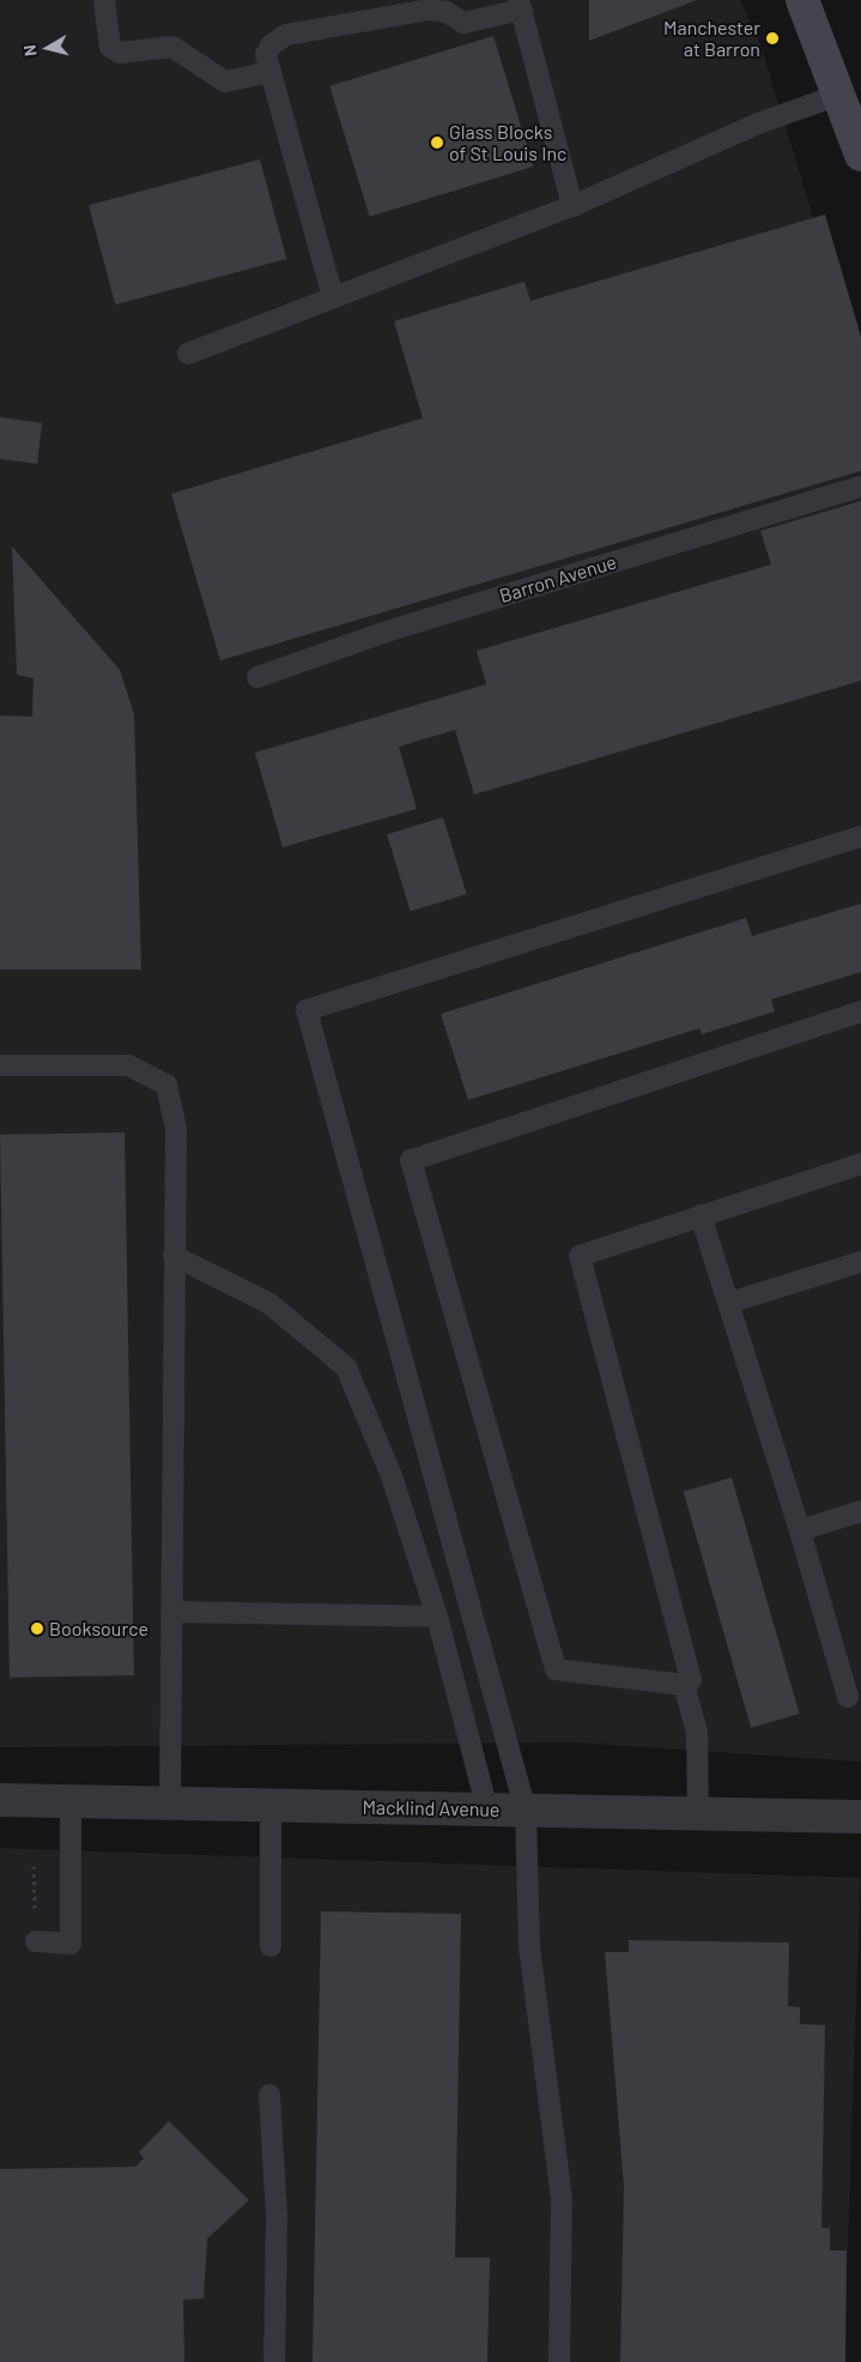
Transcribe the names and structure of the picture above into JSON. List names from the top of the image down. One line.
{"streets":{"street":["Macklind Avenue"],"lane":["Barron Avenue"]},"places":["Manchester at Barron","Glass Blocks of St Louis Inc","Booksource"],"north":"left"}
